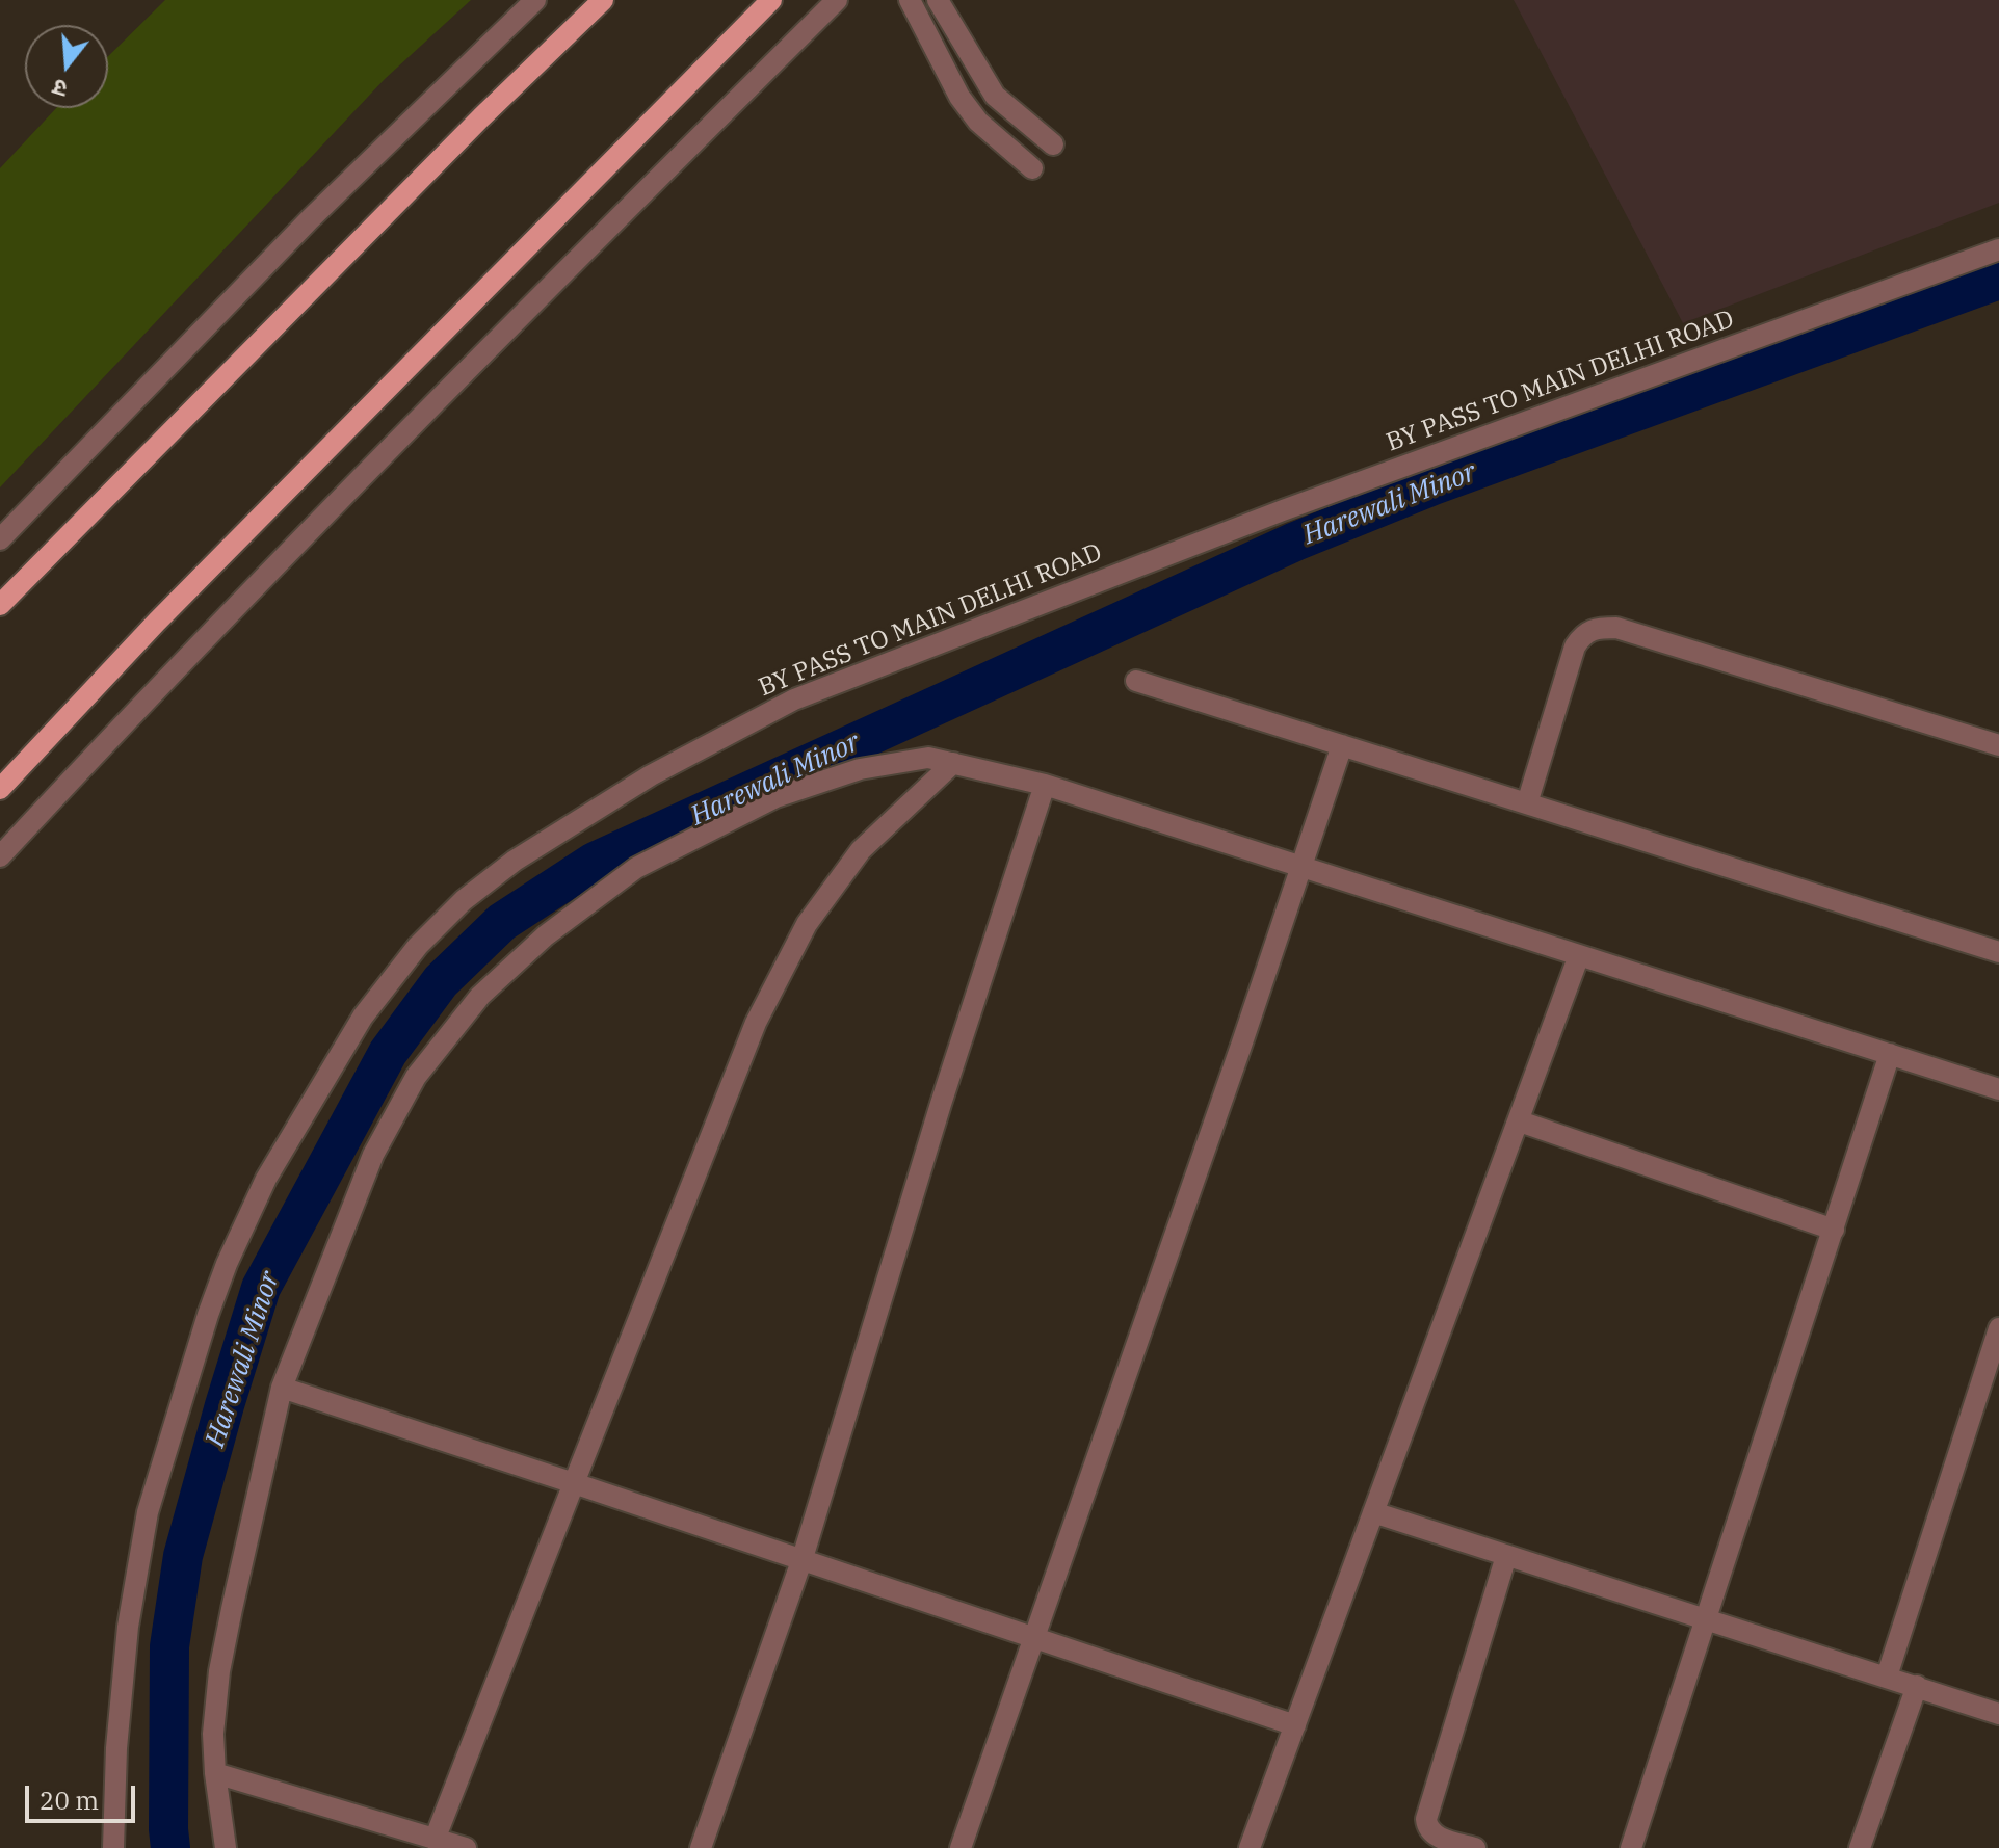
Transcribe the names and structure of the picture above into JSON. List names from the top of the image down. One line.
{"streets":{"street":["BY PASS TO MAIN DELHI ROAD"]},"water":["Harewali Minor"],"scale_bar":"20 m","north":"bottom"}
